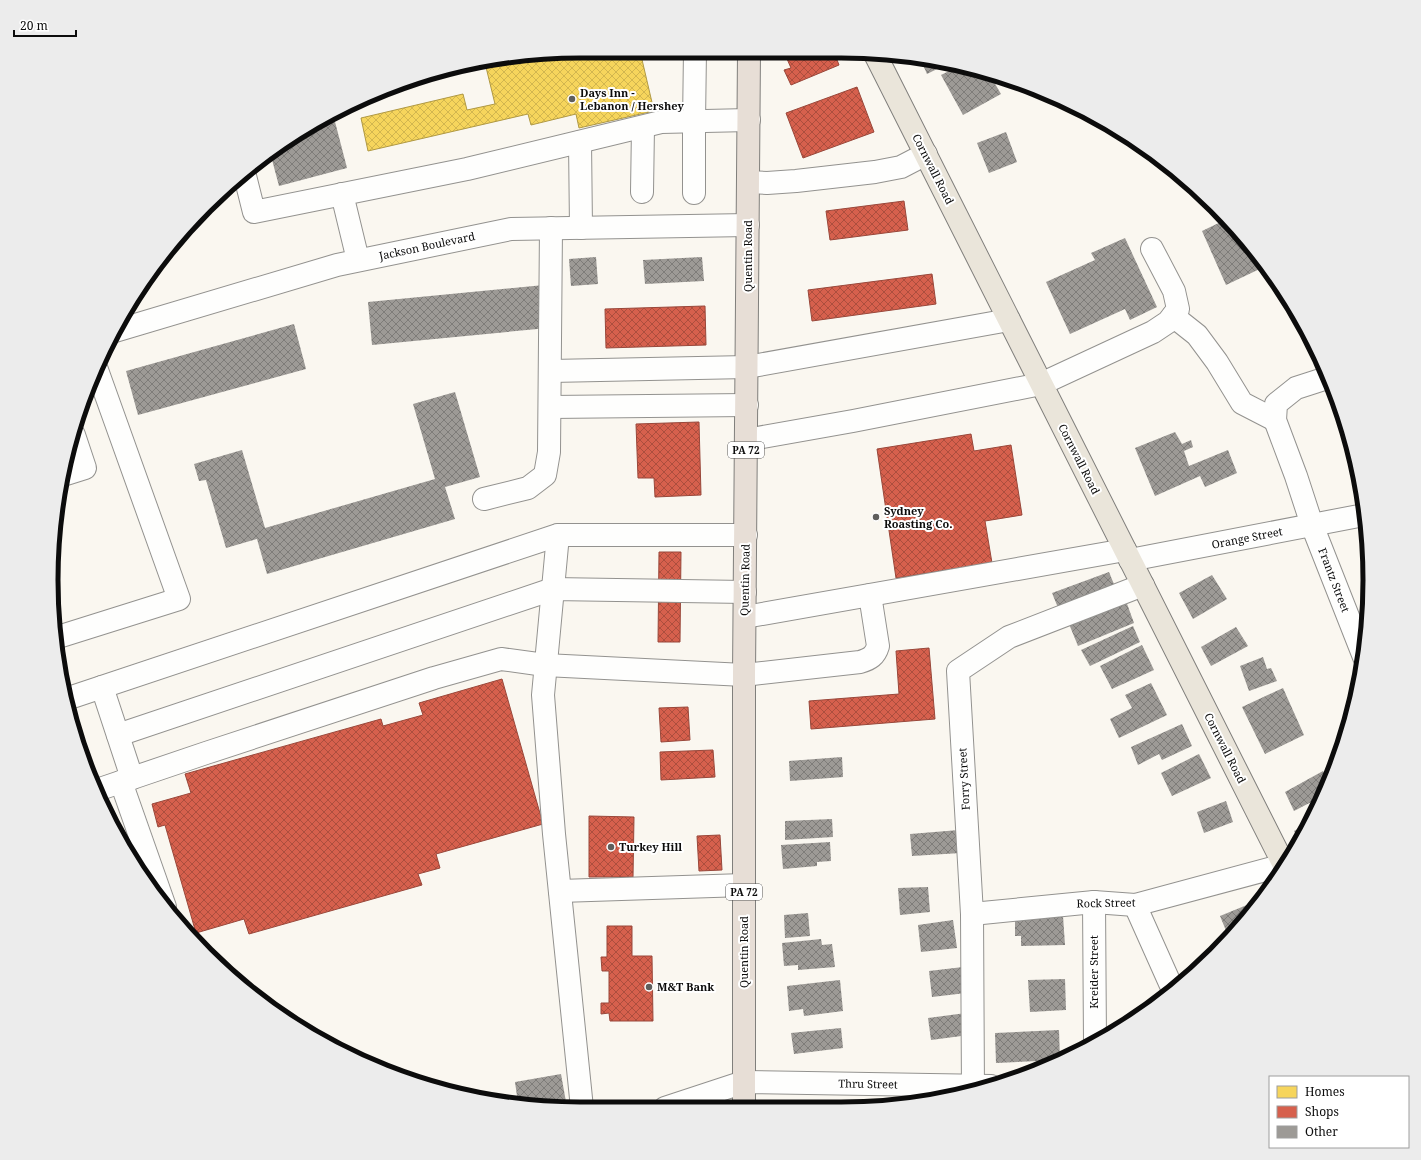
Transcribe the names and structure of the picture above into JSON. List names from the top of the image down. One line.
{"streets":{"highway":["Quentin Road","PA 72"],"main road":["Cornwall Road"],"street":["Jackson Boulevard","Orange Street","Frantz Street","Forry Street","Rock Street","Kreider Street","Thru Street"]},"crossings":[["Cornwall Road","Orange Street"],["Cornwall Road","Forry Street"],["Jackson Boulevard","Quentin Road"],["Quentin Road","Orange Street"],["Quentin Road","Thru Street"],["Orange Street","Frantz Street"],["Forry Street","Rock Street"],["Rock Street","Kreider Street"]],"places":["Days Inn - Lebanon / Hershey","Sydney Roasting Co.","Turkey Hill","M&T Bank"],"legend":["Homes","Shops","Other"],"scale_bar":"20 m"}
